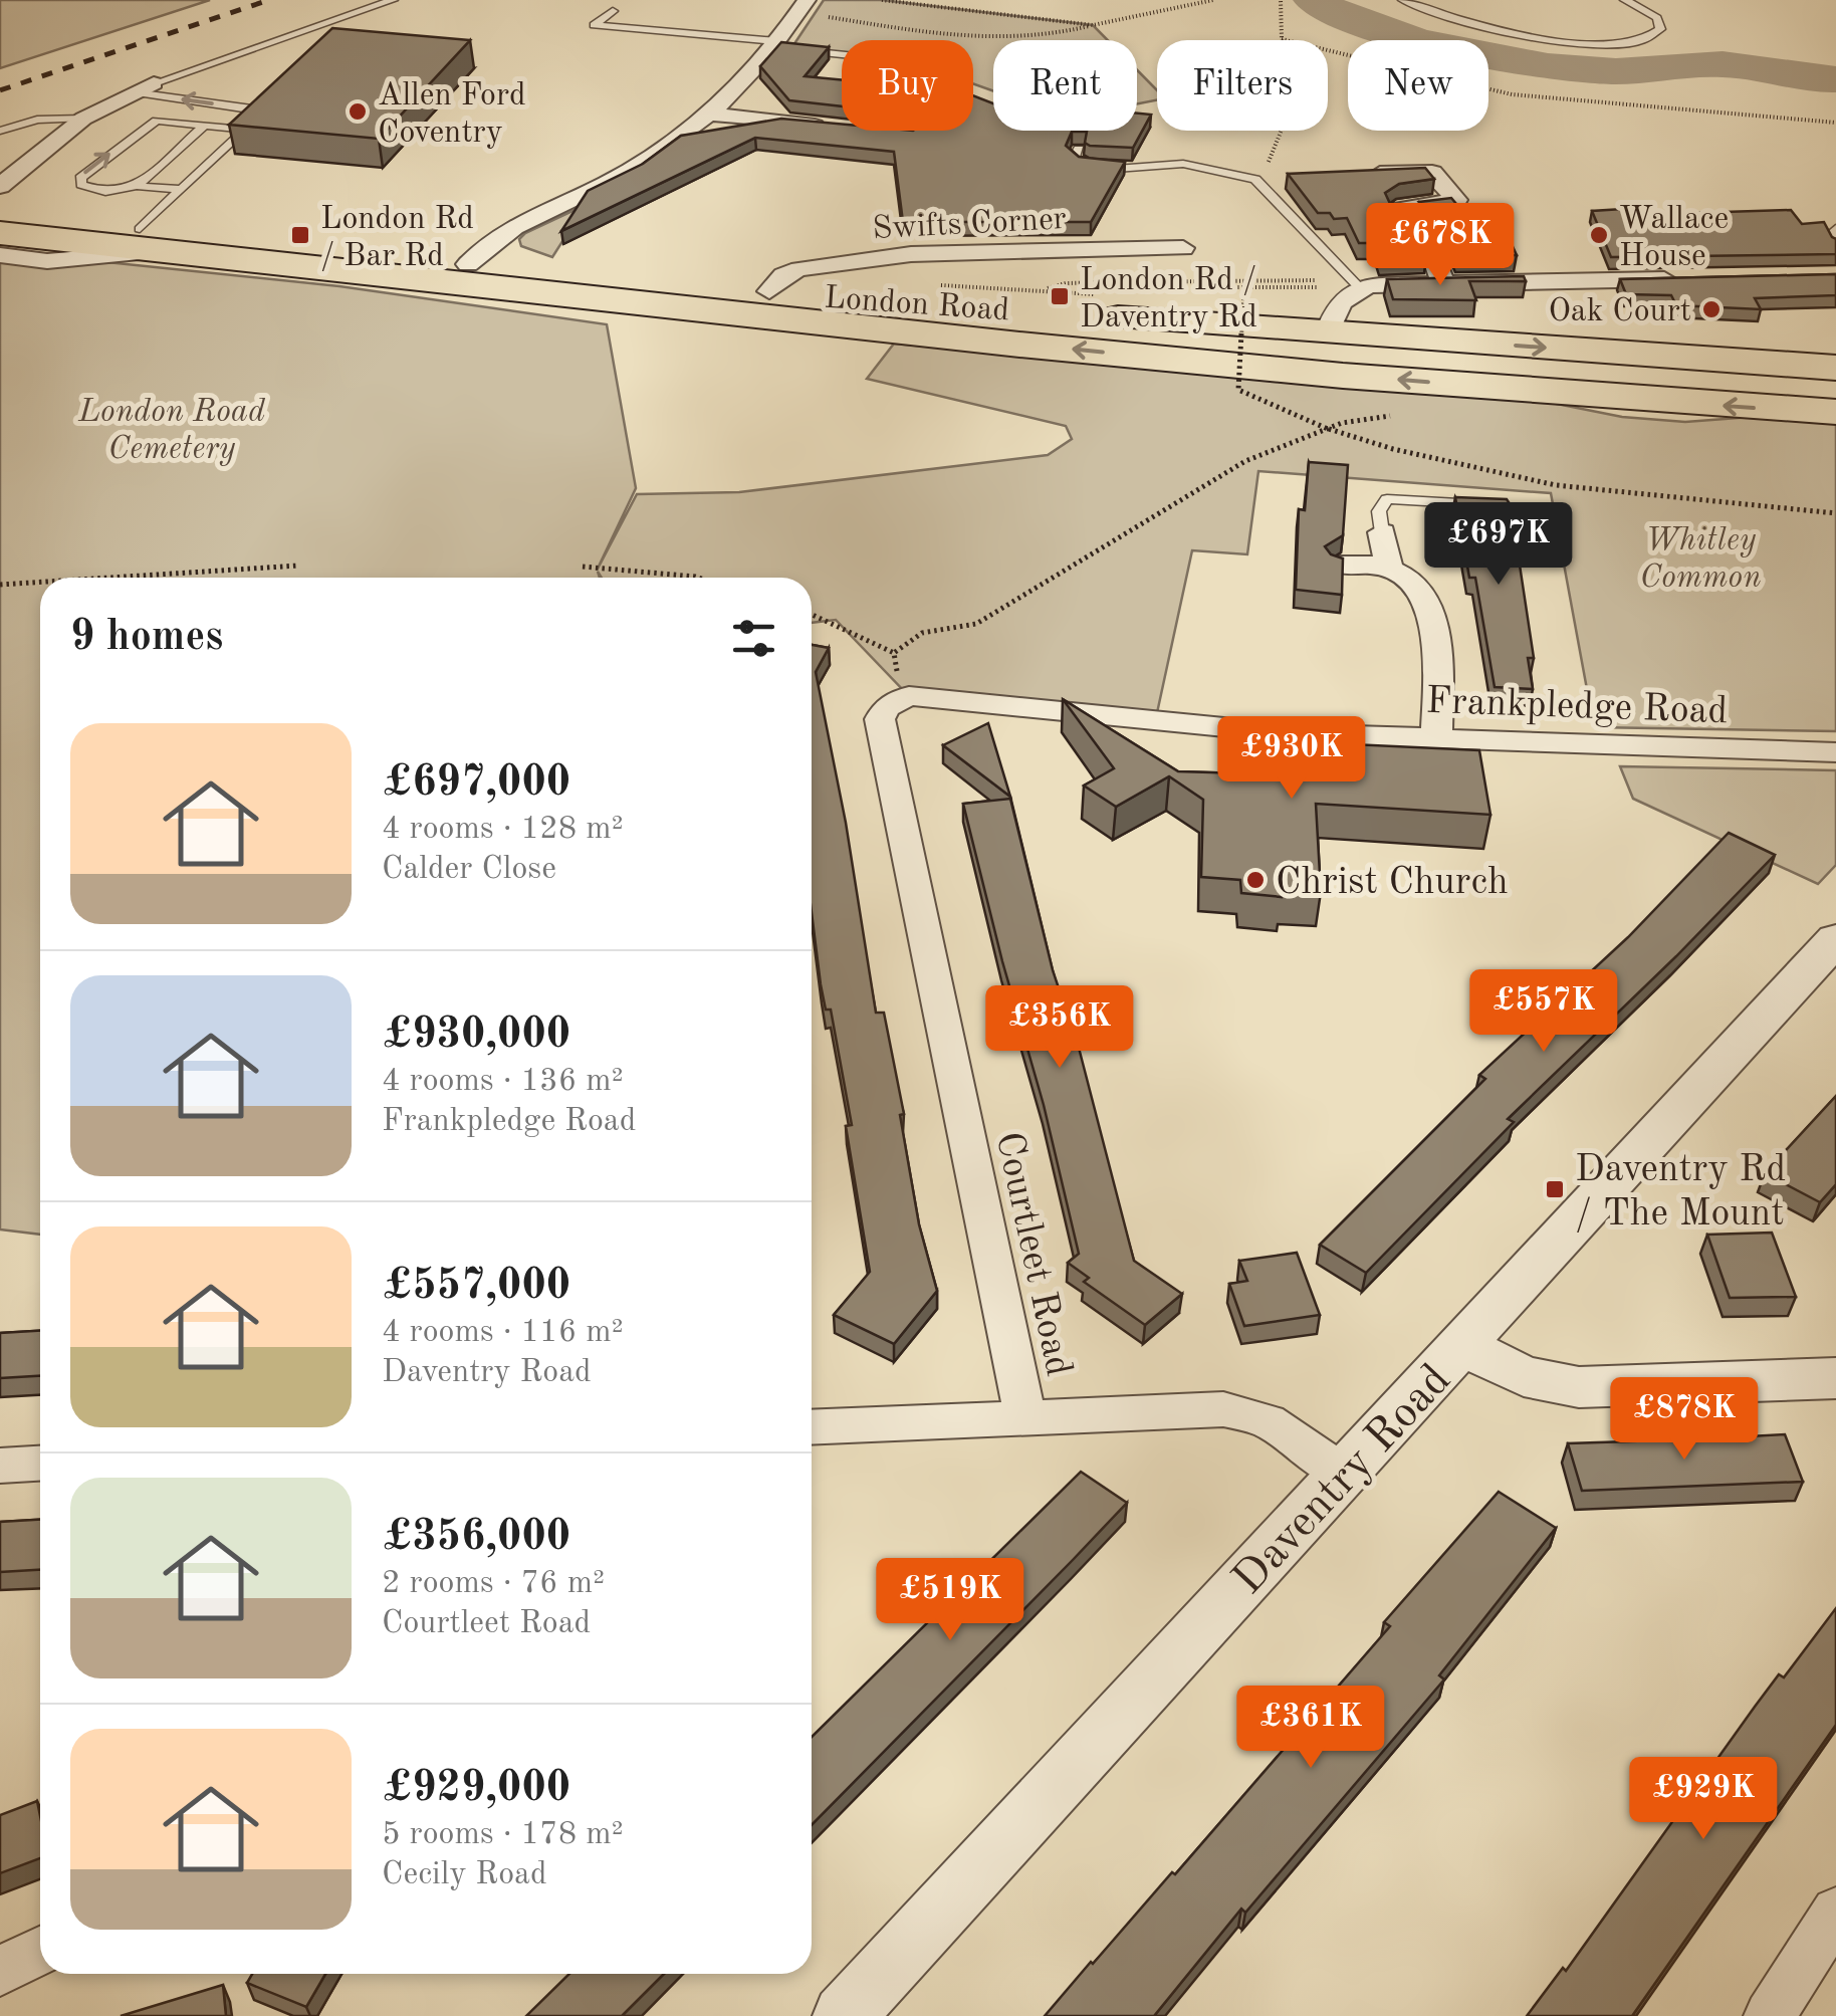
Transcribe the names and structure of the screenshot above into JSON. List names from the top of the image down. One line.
{"streets":{"highway":["London Road"],"street":["Swifts Corner","Frankpledge Road","Courtleet Road","Daventry Road"]},"crossings":[["Swifts Corner","London Road"],["Frankpledge Road","Courtleet Road"]],"parks":["London Road Cemetery","Whitley Common"],"places":{"other":["Allen Ford Coventry","Wallace House","Oak Court","Christ Church"],"transit":["London Rd / Bar Rd","London Rd / Daventry Rd","Daventry Rd / The Mount"]},"page":{"chip":["Buy","Rent","Filters","New"],"price":["£678K","£697K","£930K","£557K","£356K","£878K","£519K","£361K","£929K"],"heading":"9 homes","list":[{"name":"£697,000","note":"4 rooms · 128 m² · Calder Close"},{"name":"£930,000","note":"4 rooms · 136 m² · Frankpledge Road"},{"name":"£557,000","note":"4 rooms · 116 m² · Daventry Road"},{"name":"£356,000","note":"2 rooms · 76 m² · Courtleet Road"},{"name":"£929,000","note":"5 rooms · 178 m² · Cecily Road"}]}}
